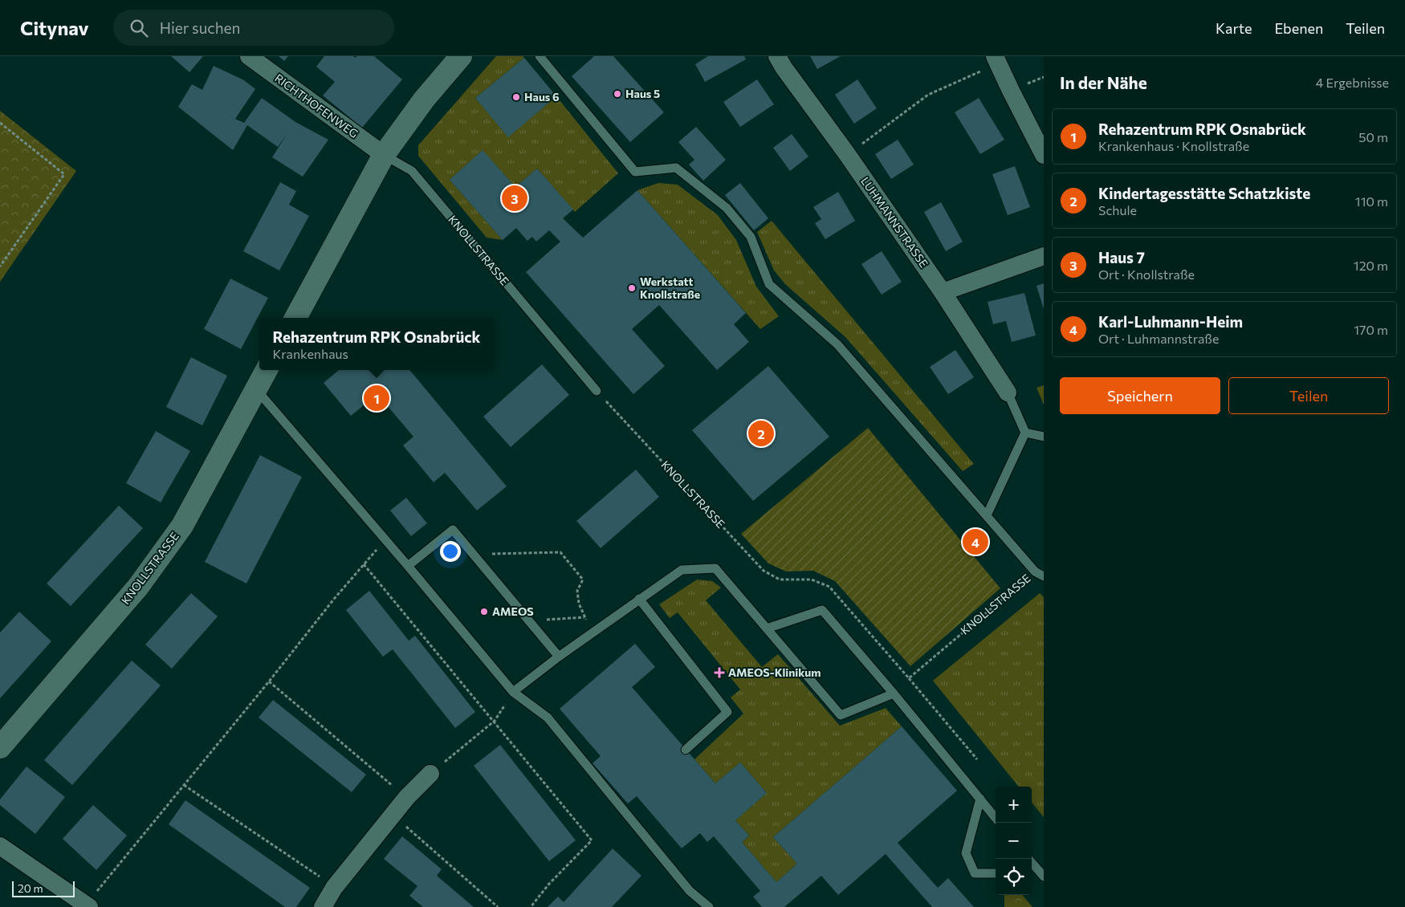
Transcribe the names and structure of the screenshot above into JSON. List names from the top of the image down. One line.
{"streets":{"street":["RICHTHOFENWEG","LUHMANNSTRASSE","KNOLLSTRASSE"]},"crossings":[["RICHTHOFENWEG","KNOLLSTRASSE"]],"places":{"other":["Haus 5","Haus 6","Werkstatt Knollstraße","AMEOS"],"health":["AMEOS-Klinikum"]},"scale_bar":"20 m","page":{"header":"Citynav","search":"Hier suchen","nav":["Karte","Ebenen","Teilen"],"heading":["In der Nähe","4 Ergebnisse"],"list":[{"mark":"1","name":"Rehazentrum RPK Osnabrück","note":"Krankenhaus · Knollstraße","value":"50 m"},{"mark":"2","name":"Kindertagesstätte Schatzkiste","note":"Schule","value":"110 m"},{"mark":"3","name":"Haus 7","note":"Ort · Knollstraße","value":"120 m"},{"mark":"4","name":"Karl-Luhmann-Heim","note":"Ort · Luhmannstraße","value":"170 m"}],"pins":["3","1","2","4"],"popup":["Rehazentrum RPK Osnabrück","Krankenhaus"],"buttons":["Speichern","Teilen"],"map_buttons":["+","−"],"scale":"20 m"}}
